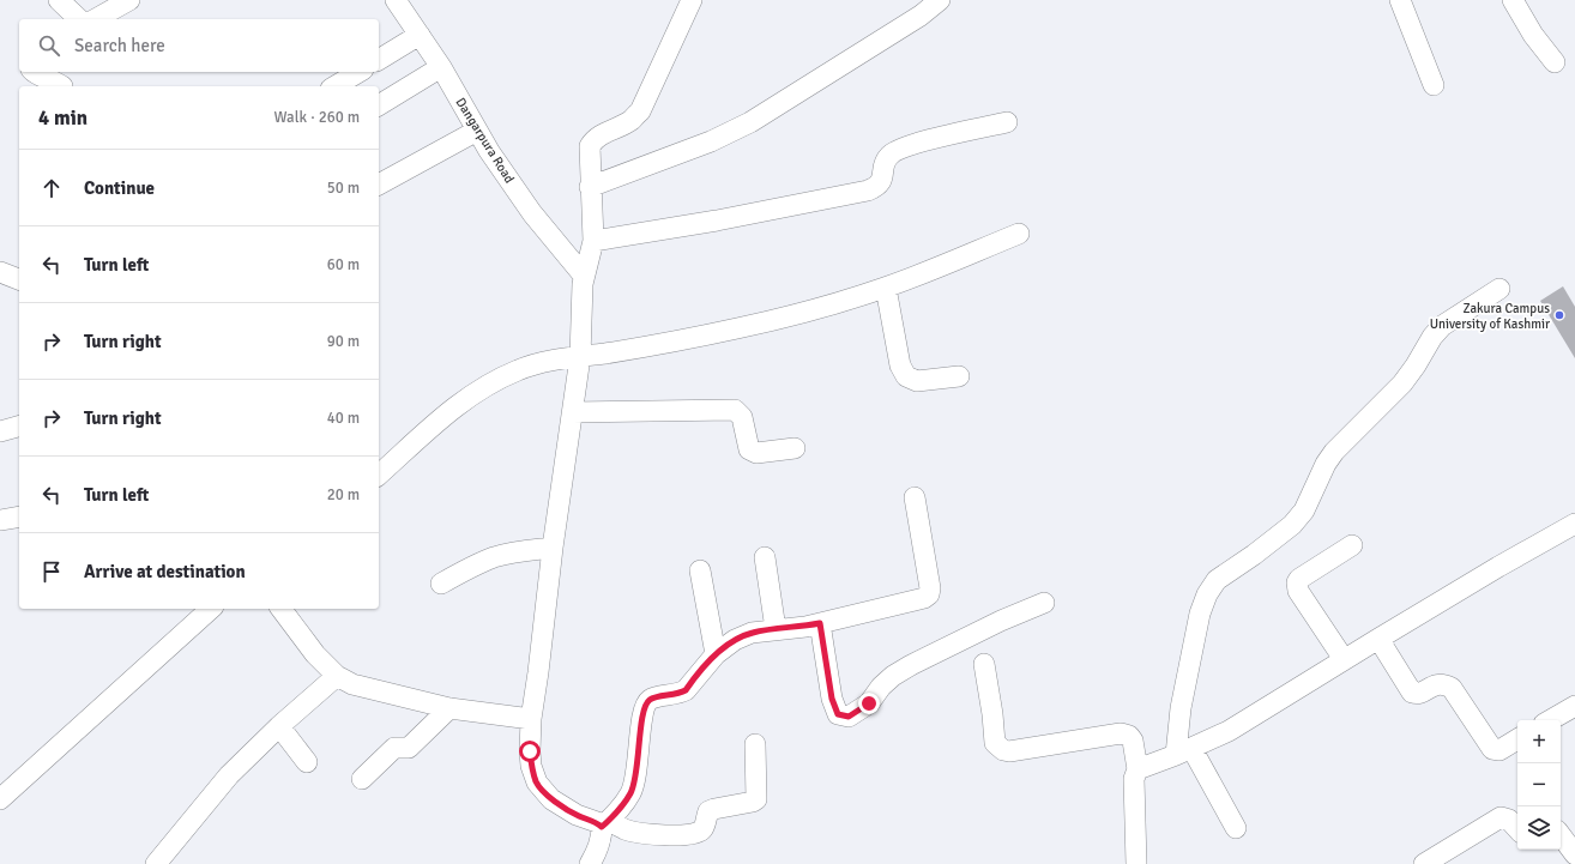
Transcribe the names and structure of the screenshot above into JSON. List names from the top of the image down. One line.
{"streets":{"street":["Dangarpura Road"]},"places":["Zakura Campus University of Kashmir"],"page":{"search":"Search here","heading":["4 min","Walk · 260 m"],"list":[["Continue","50 m"],["Turn left","60 m"],["Turn right","90 m"],["Turn right","40 m"],["Turn left","20 m"],"Arrive at destination"],"map_buttons":["+","−"]}}
